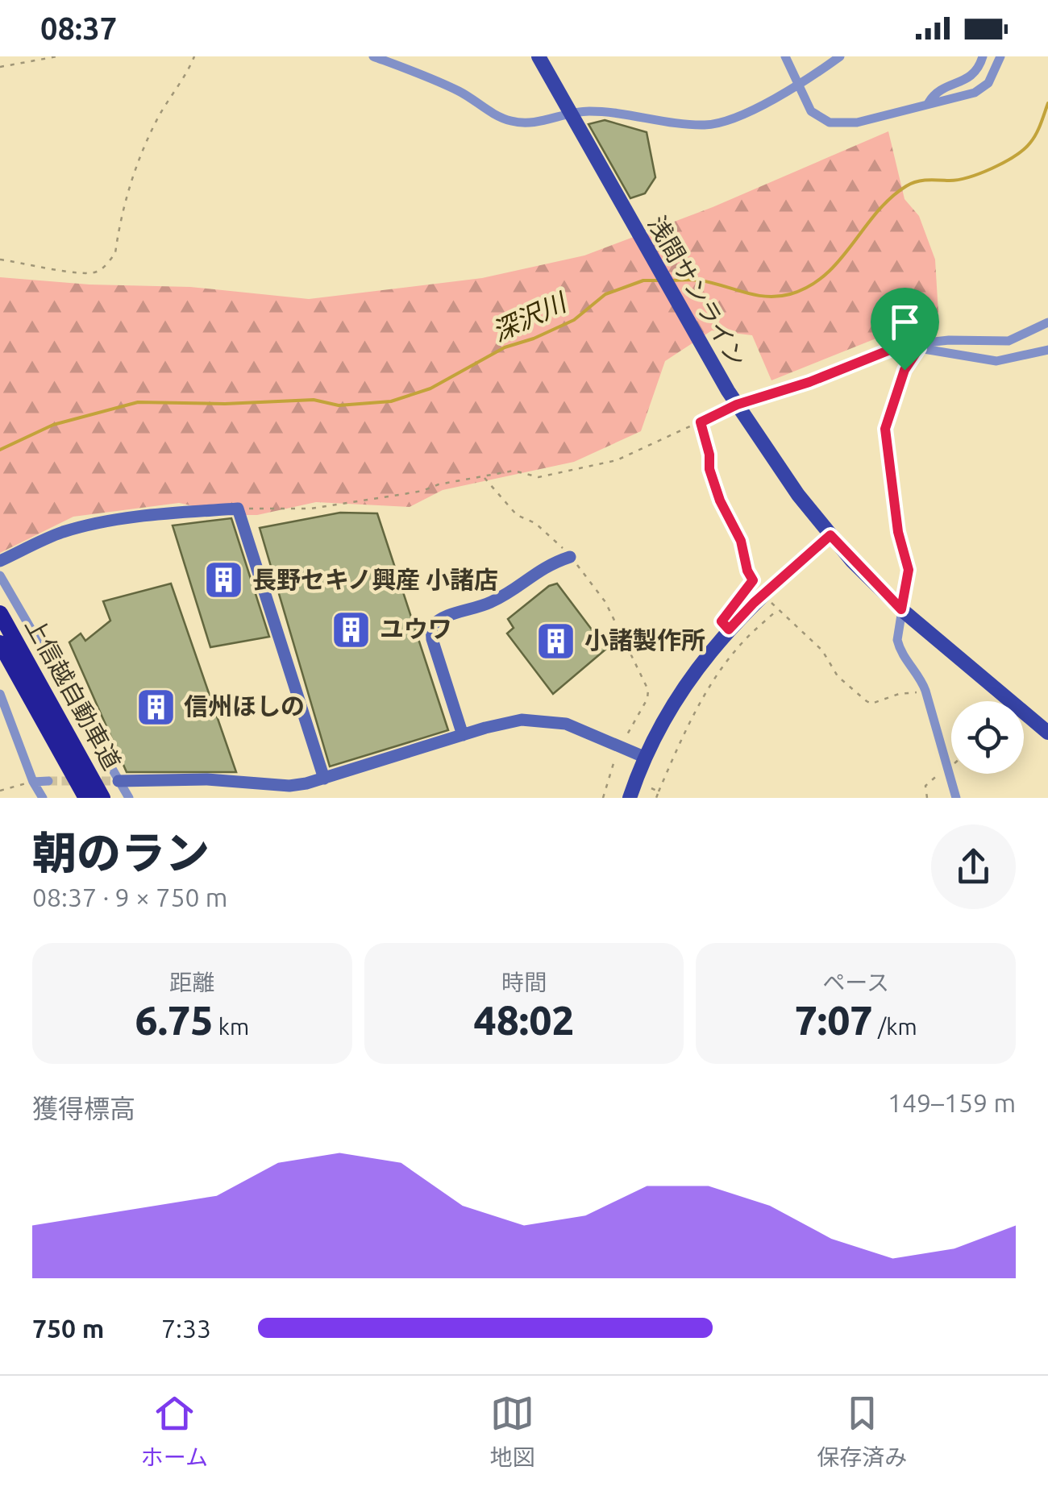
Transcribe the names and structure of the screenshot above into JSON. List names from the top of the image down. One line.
{"streets":{"highway":["上信越自動車道"],"main road":["浅間サンライン"]},"water":["深沢川"],"places":{"building":["長野セキノ興産 小諸店","ユウワ","小諸製作所","信州ほしの"]},"page":{"status":"08:37","heading":["朝のラン","08:37 · 9 × 750 m"],"stats":[["距離","6.75 km"],["時間","48:02"],["ペース","7:07 /km"]],"chart":["獲得標高","149–159 m"],"list":[{"name":"750 m","note":"7:33"}],"tabs":["ホーム","地図","保存済み"]}}
